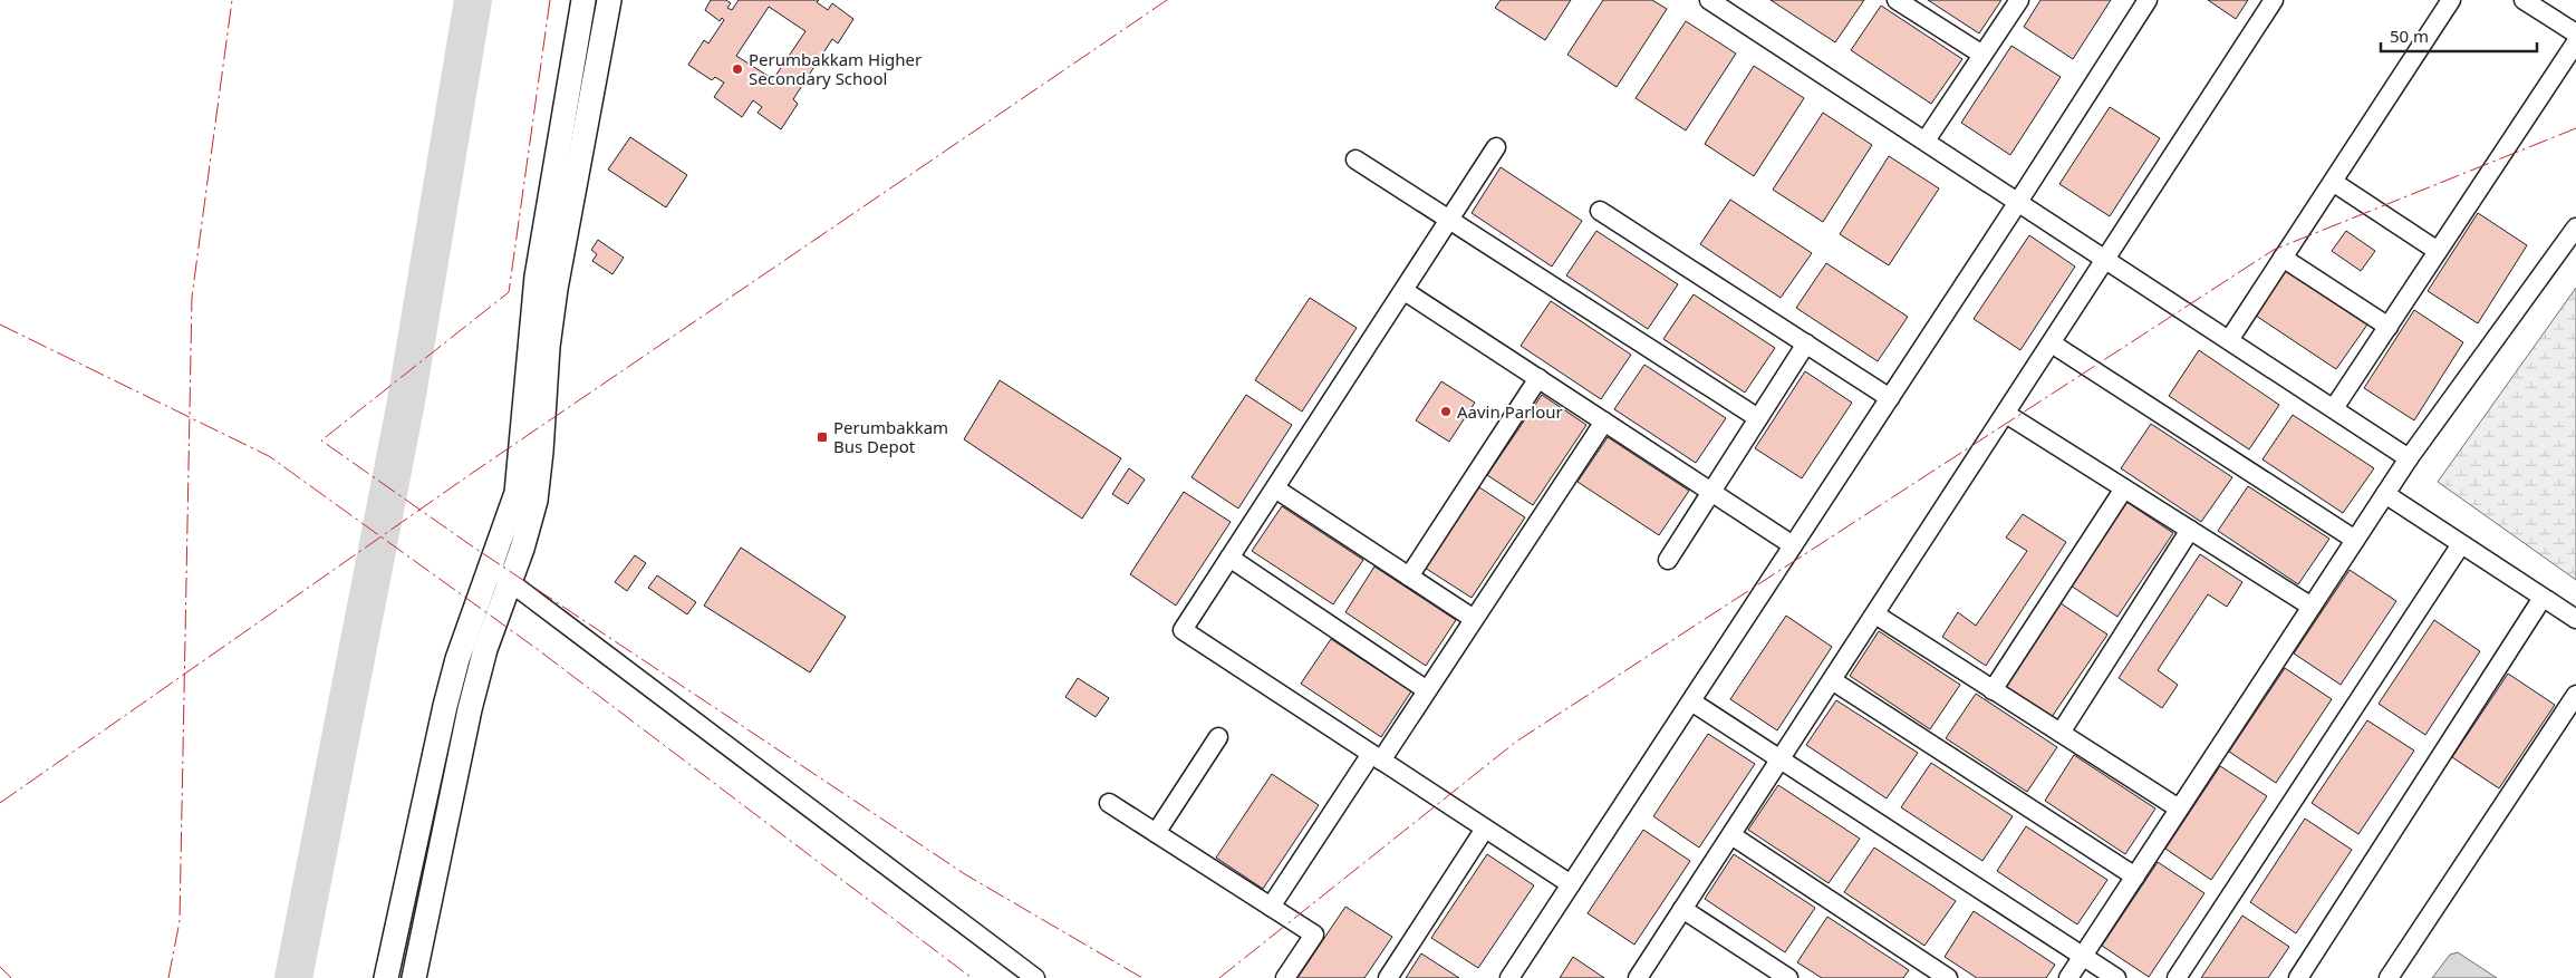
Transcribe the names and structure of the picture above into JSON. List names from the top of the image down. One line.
{"places":{"other":["Perumbakkam Higher Secondary School","Aavin Parlour"],"transit":["Perumbakkam Bus Depot"]},"scale_bar":"50 m"}
